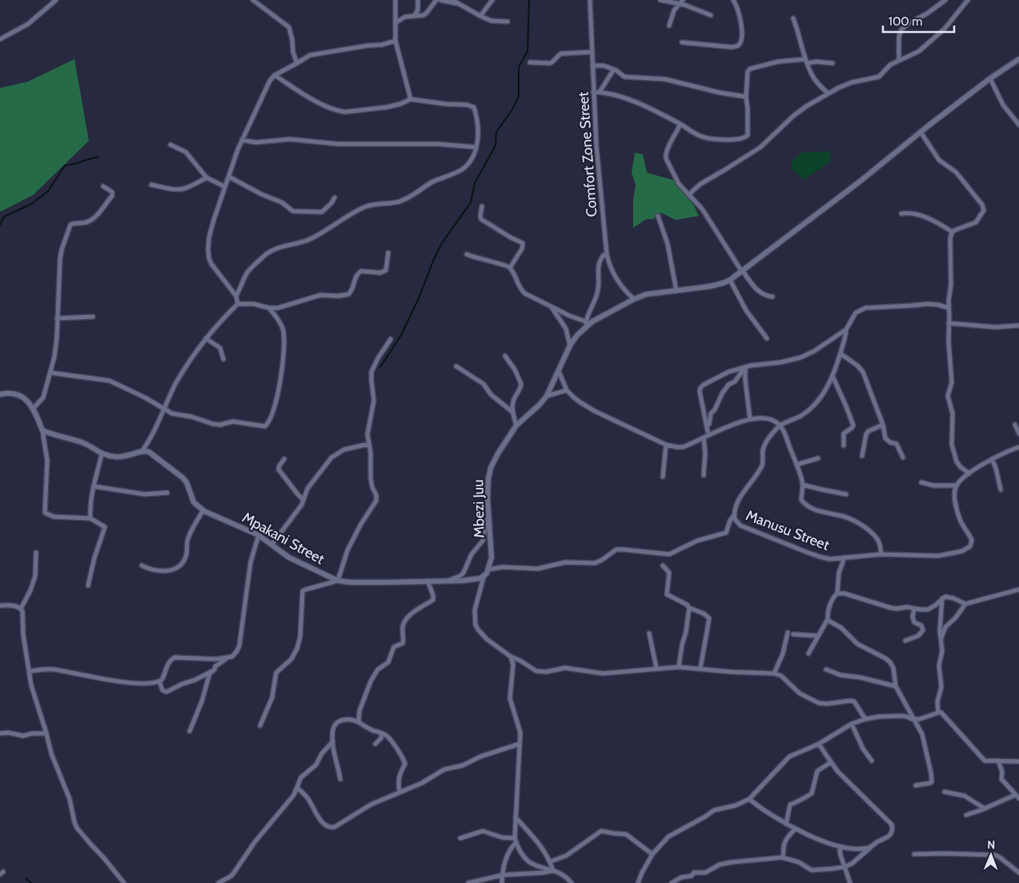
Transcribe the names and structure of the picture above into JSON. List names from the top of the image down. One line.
{"streets":{"street":["Comfort Zone Street","Mbezi Juu","Manusu Street","Mpakani Street"]},"crossings":[["Comfort Zone Street","Mbezi Juu"]],"scale_bar":"100 m","north":"top"}
